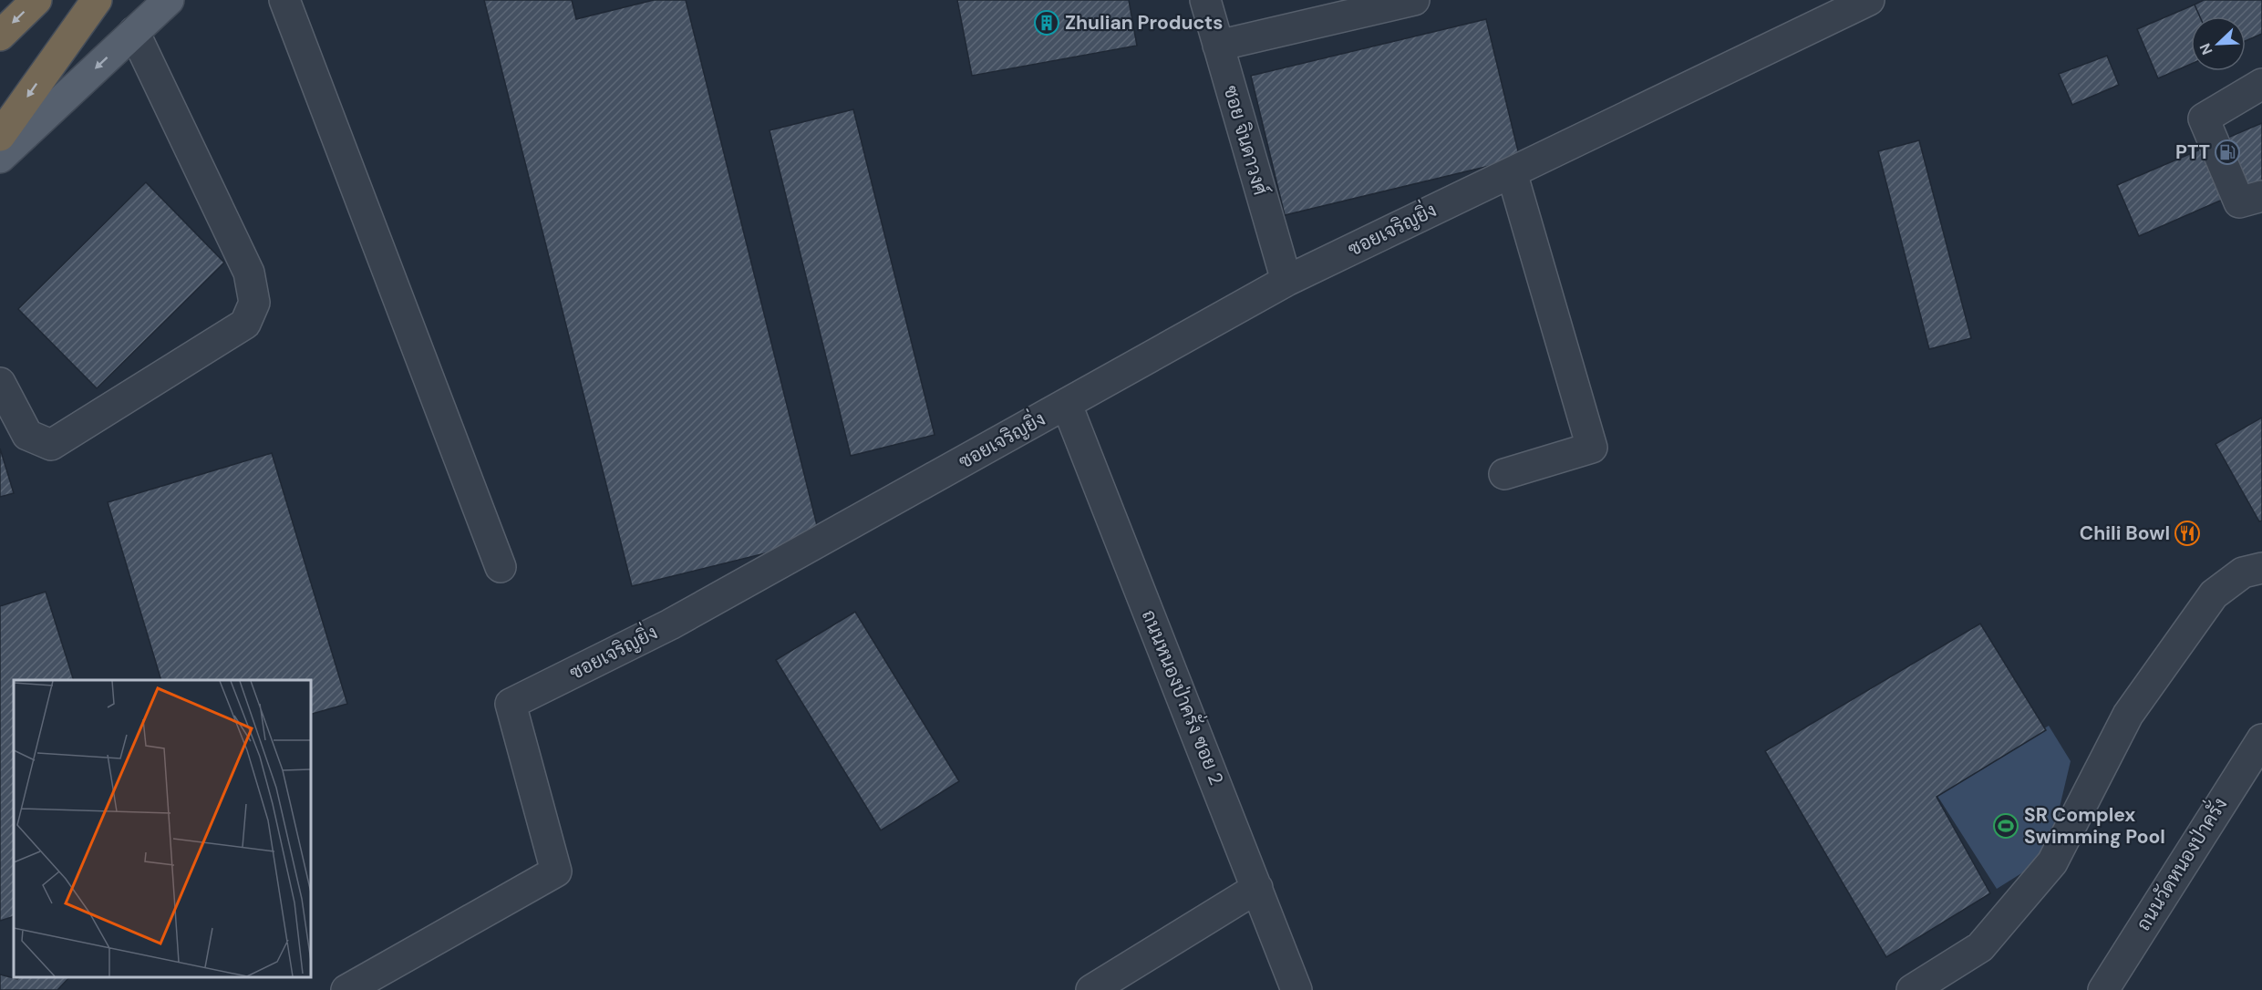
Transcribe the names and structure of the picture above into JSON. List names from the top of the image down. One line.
{"streets":{"street":["ซอย จินดาวงศ์","ซอยเจริญยิ่ง","ถนนหนองป่าครั่ง ซอย 2","ถนนวัดหนองป่าครั่ง"]},"crossings":[["ซอย จินดาวงศ์","ซอยเจริญยิ่ง"],["ซอยเจริญยิ่ง","ถนนหนองป่าครั่ง ซอย 2"]],"places":{"building":["Zhulian Products"],"fuel station":["PTT"],"restaurant":["Chili Bowl"],"sports":["SR Complex Swimming Pool"]},"north":"bottom left"}
